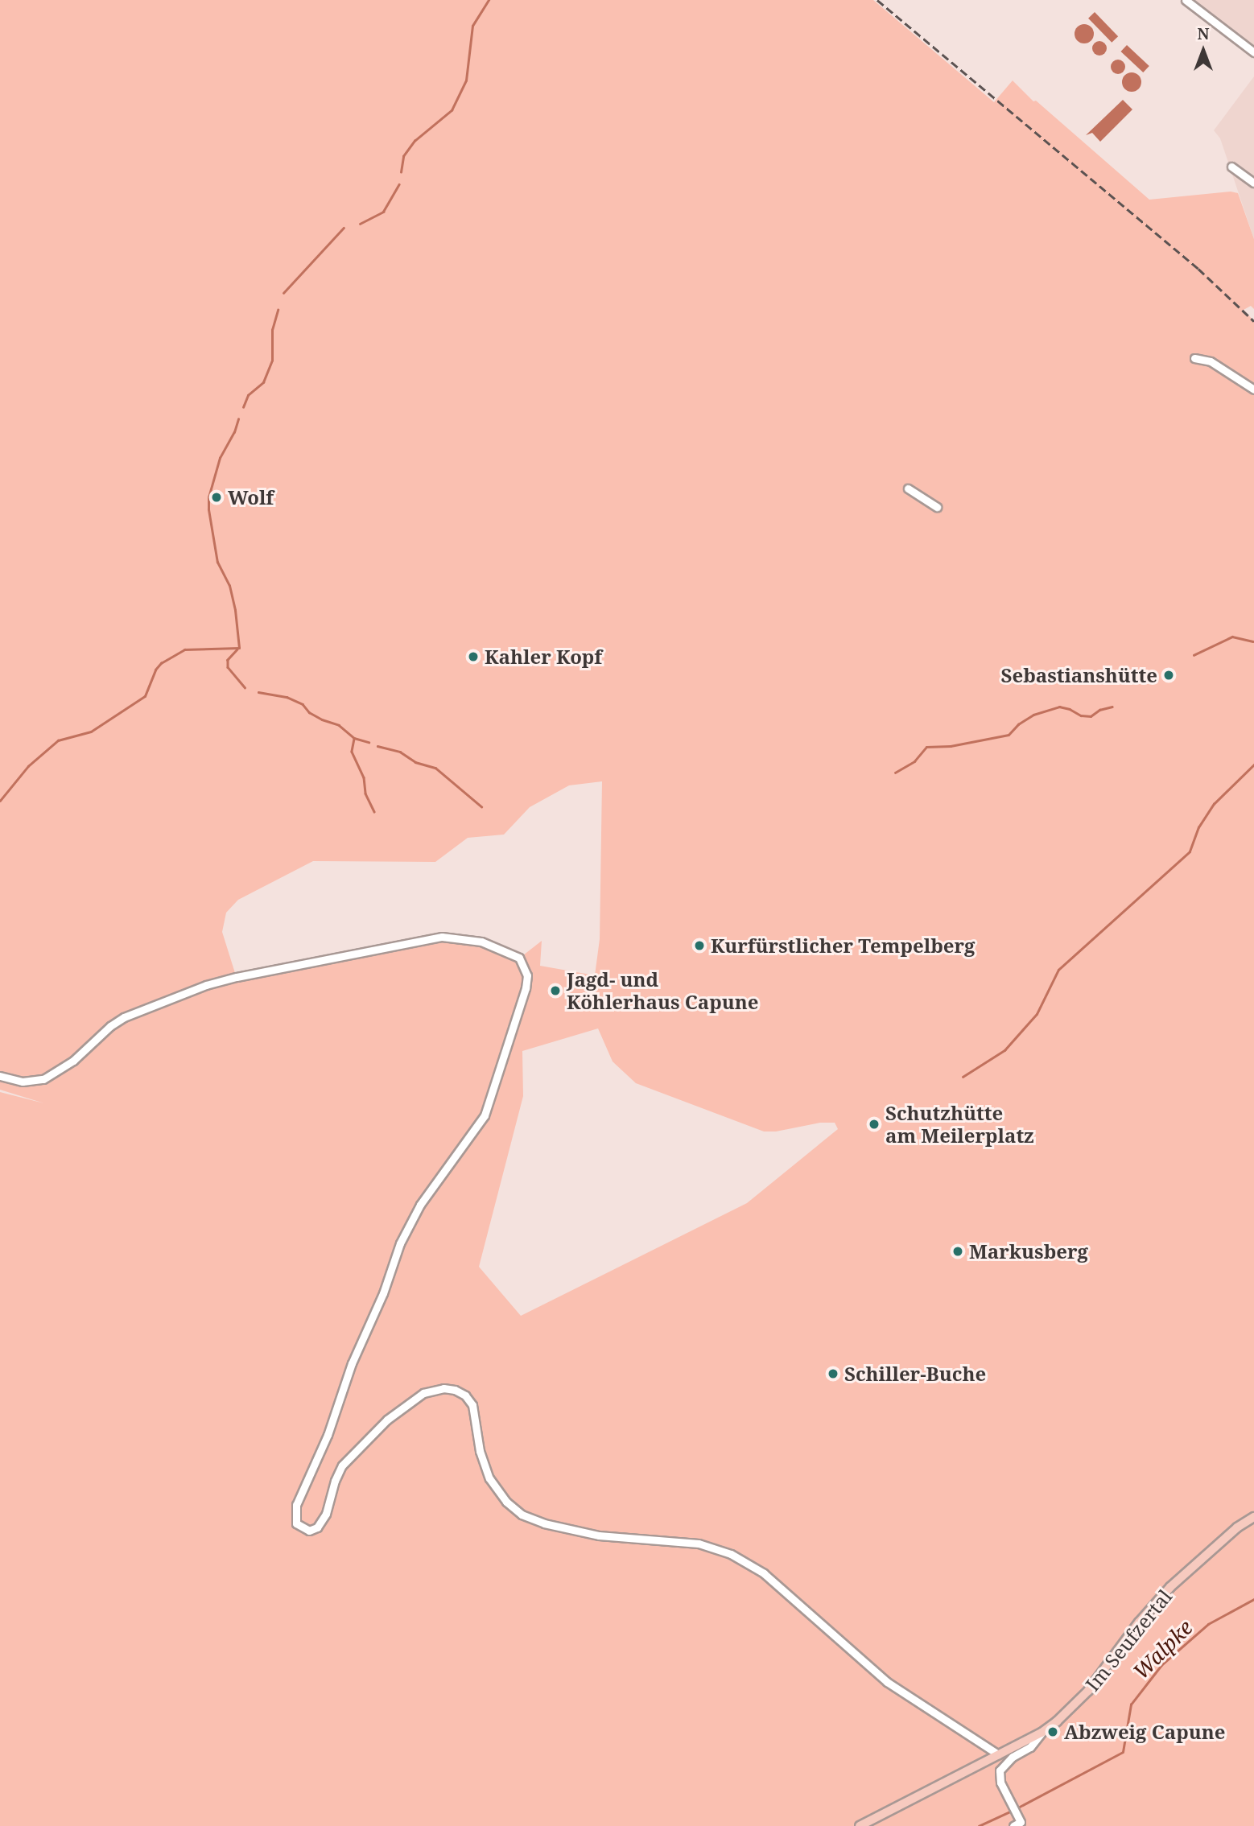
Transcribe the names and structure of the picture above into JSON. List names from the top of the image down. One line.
{"streets":{"main road":["Im Seufzertal"]},"water":["Walpke"],"places":["Wolf","Kahler Kopf","Sebastianshütte","Kurfürstlicher Tempelberg","Jagd- und Köhlerhaus Capune","Schutzhütte am Meilerplatz","Markusberg","Schiller-Buche","Abzweig Capune"],"north":"top"}
